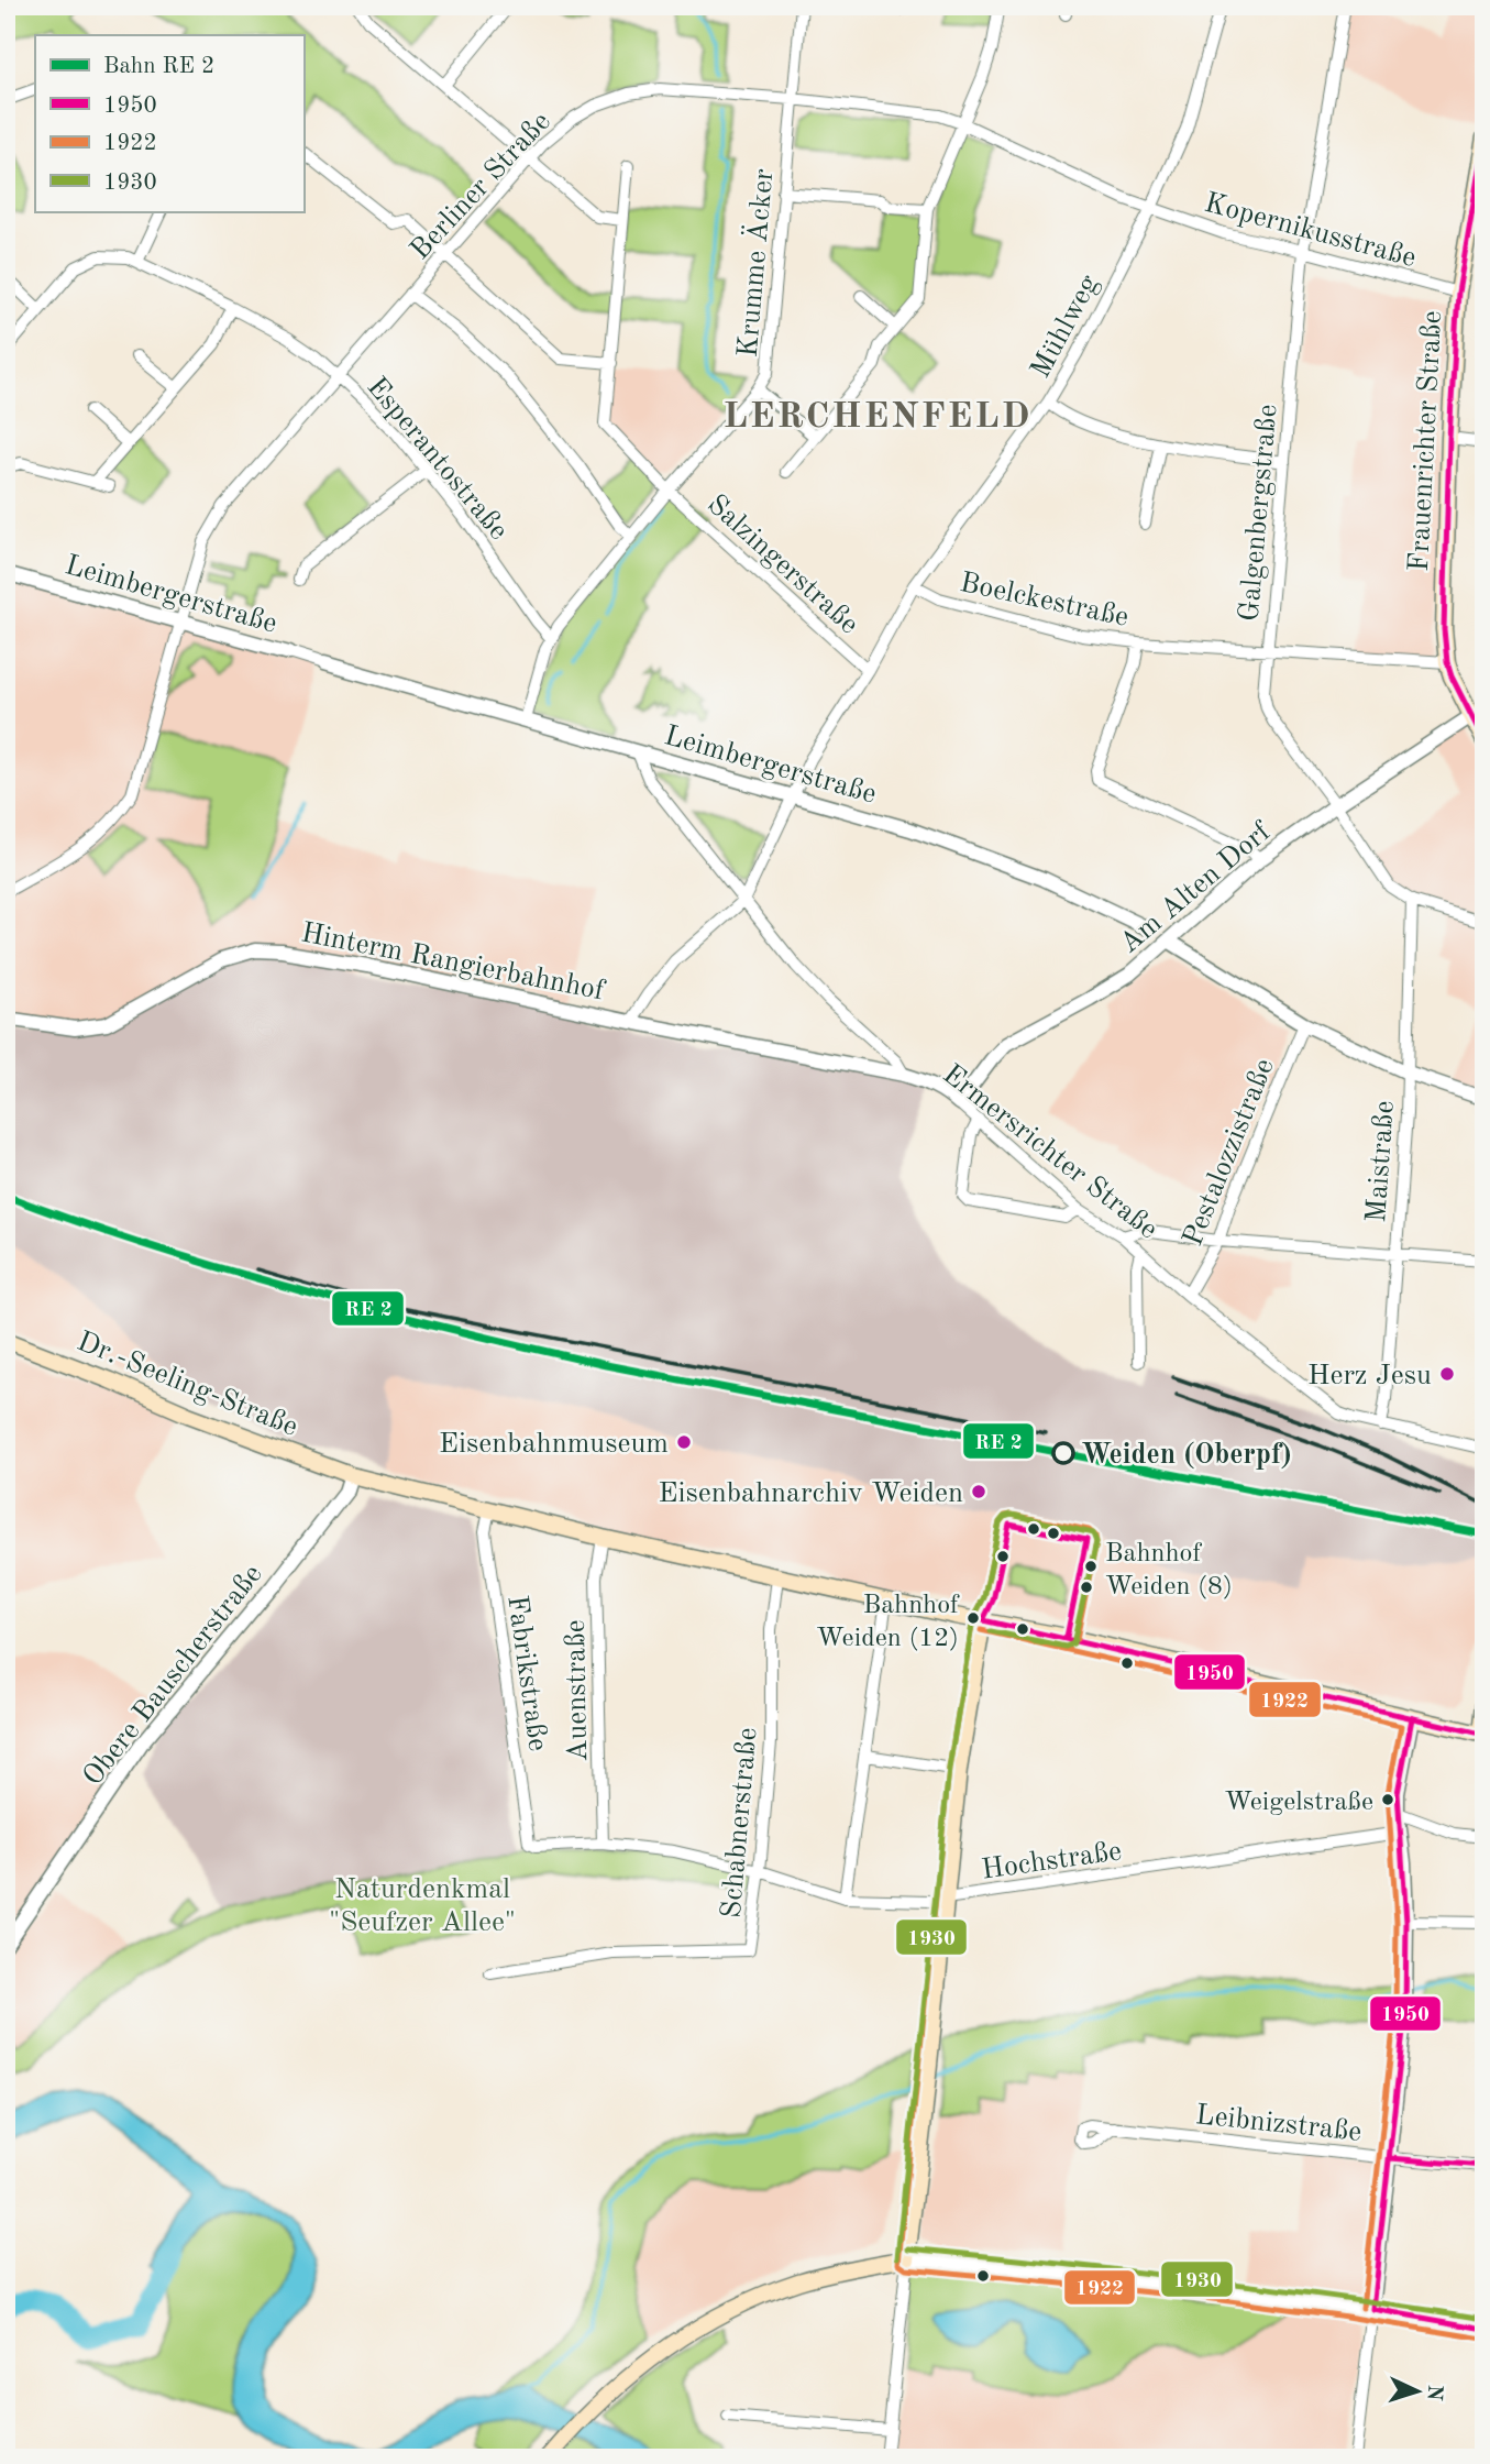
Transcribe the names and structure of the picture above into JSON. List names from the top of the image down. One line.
{"streets":{"main road":["Frauenrichter Straße","Dr.-Seeling-Straße"],"street":["Berliner Straße","Kopernikusstraße","Krumme Äcker","Mühlweg","Esperantostraße","Galgenbergstraße","Salzingerstraße","Leimbergerstraße","Boelckestraße","Am Alten Dorf","Hinterm Rangierbahnhof","Ermersrichter Straße","Pestalozzistraße","Maistraße","Fabrikstraße","Obere Bauscherstraße","Auenstraße","Schabnerstraße","Hochstraße","Leibnizstraße"]},"crossings":[["Berliner Straße","Kopernikusstraße"],["Berliner Straße","Krumme Äcker"],["Berliner Straße","Mühlweg"],["Berliner Straße","Esperantostraße"],["Berliner Straße","Leimbergerstraße"],["Kopernikusstraße","Mühlweg"],["Kopernikusstraße","Frauenrichter Straße"],["Kopernikusstraße","Galgenbergstraße"],["Krumme Äcker","Esperantostraße"],["Krumme Äcker","Salzingerstraße"],["Krumme Äcker","Leimbergerstraße"],["Mühlweg","Salzingerstraße"],["Mühlweg","Leimbergerstraße"],["Mühlweg","Boelckestraße"],["Mühlweg","Ermersrichter Straße"],["Frauenrichter Straße","Boelckestraße"],["Frauenrichter Straße","Am Alten Dorf"],["Galgenbergstraße","Boelckestraße"],["Galgenbergstraße","Am Alten Dorf"],["Galgenbergstraße","Maistraße"],["Leimbergerstraße","Am Alten Dorf"],["Leimbergerstraße","Ermersrichter Straße"],["Leimbergerstraße","Pestalozzistraße"],["Leimbergerstraße","Maistraße"],["Am Alten Dorf","Ermersrichter Straße"],["Hinterm Rangierbahnhof","Ermersrichter Straße"],["Ermersrichter Straße","Pestalozzistraße"],["Ermersrichter Straße","Maistraße"],["Dr.-Seeling-Straße","Fabrikstraße"],["Dr.-Seeling-Straße","Obere Bauscherstraße"],["Dr.-Seeling-Straße","Auenstraße"],["Dr.-Seeling-Straße","Schabnerstraße"],["Fabrikstraße","Hochstraße"],["Auenstraße","Hochstraße"],["Schabnerstraße","Hochstraße"]],"districts":["LERCHENFELD"],"parks":["Naturdenkmal \"Seufzer Allee\""],"places":["Herz Jesu","Eisenbahnmuseum","Weiden (Oberpf)","Eisenbahnarchiv Weiden","Bahnhof Weiden (8)","Bahnhof Weiden (12)","Weigelstraße"],"lines":["transit line 1950","transit line 1922","transit line 1930"],"legend":["Bahn RE 2","1950","1922","1930"],"north":"right"}
